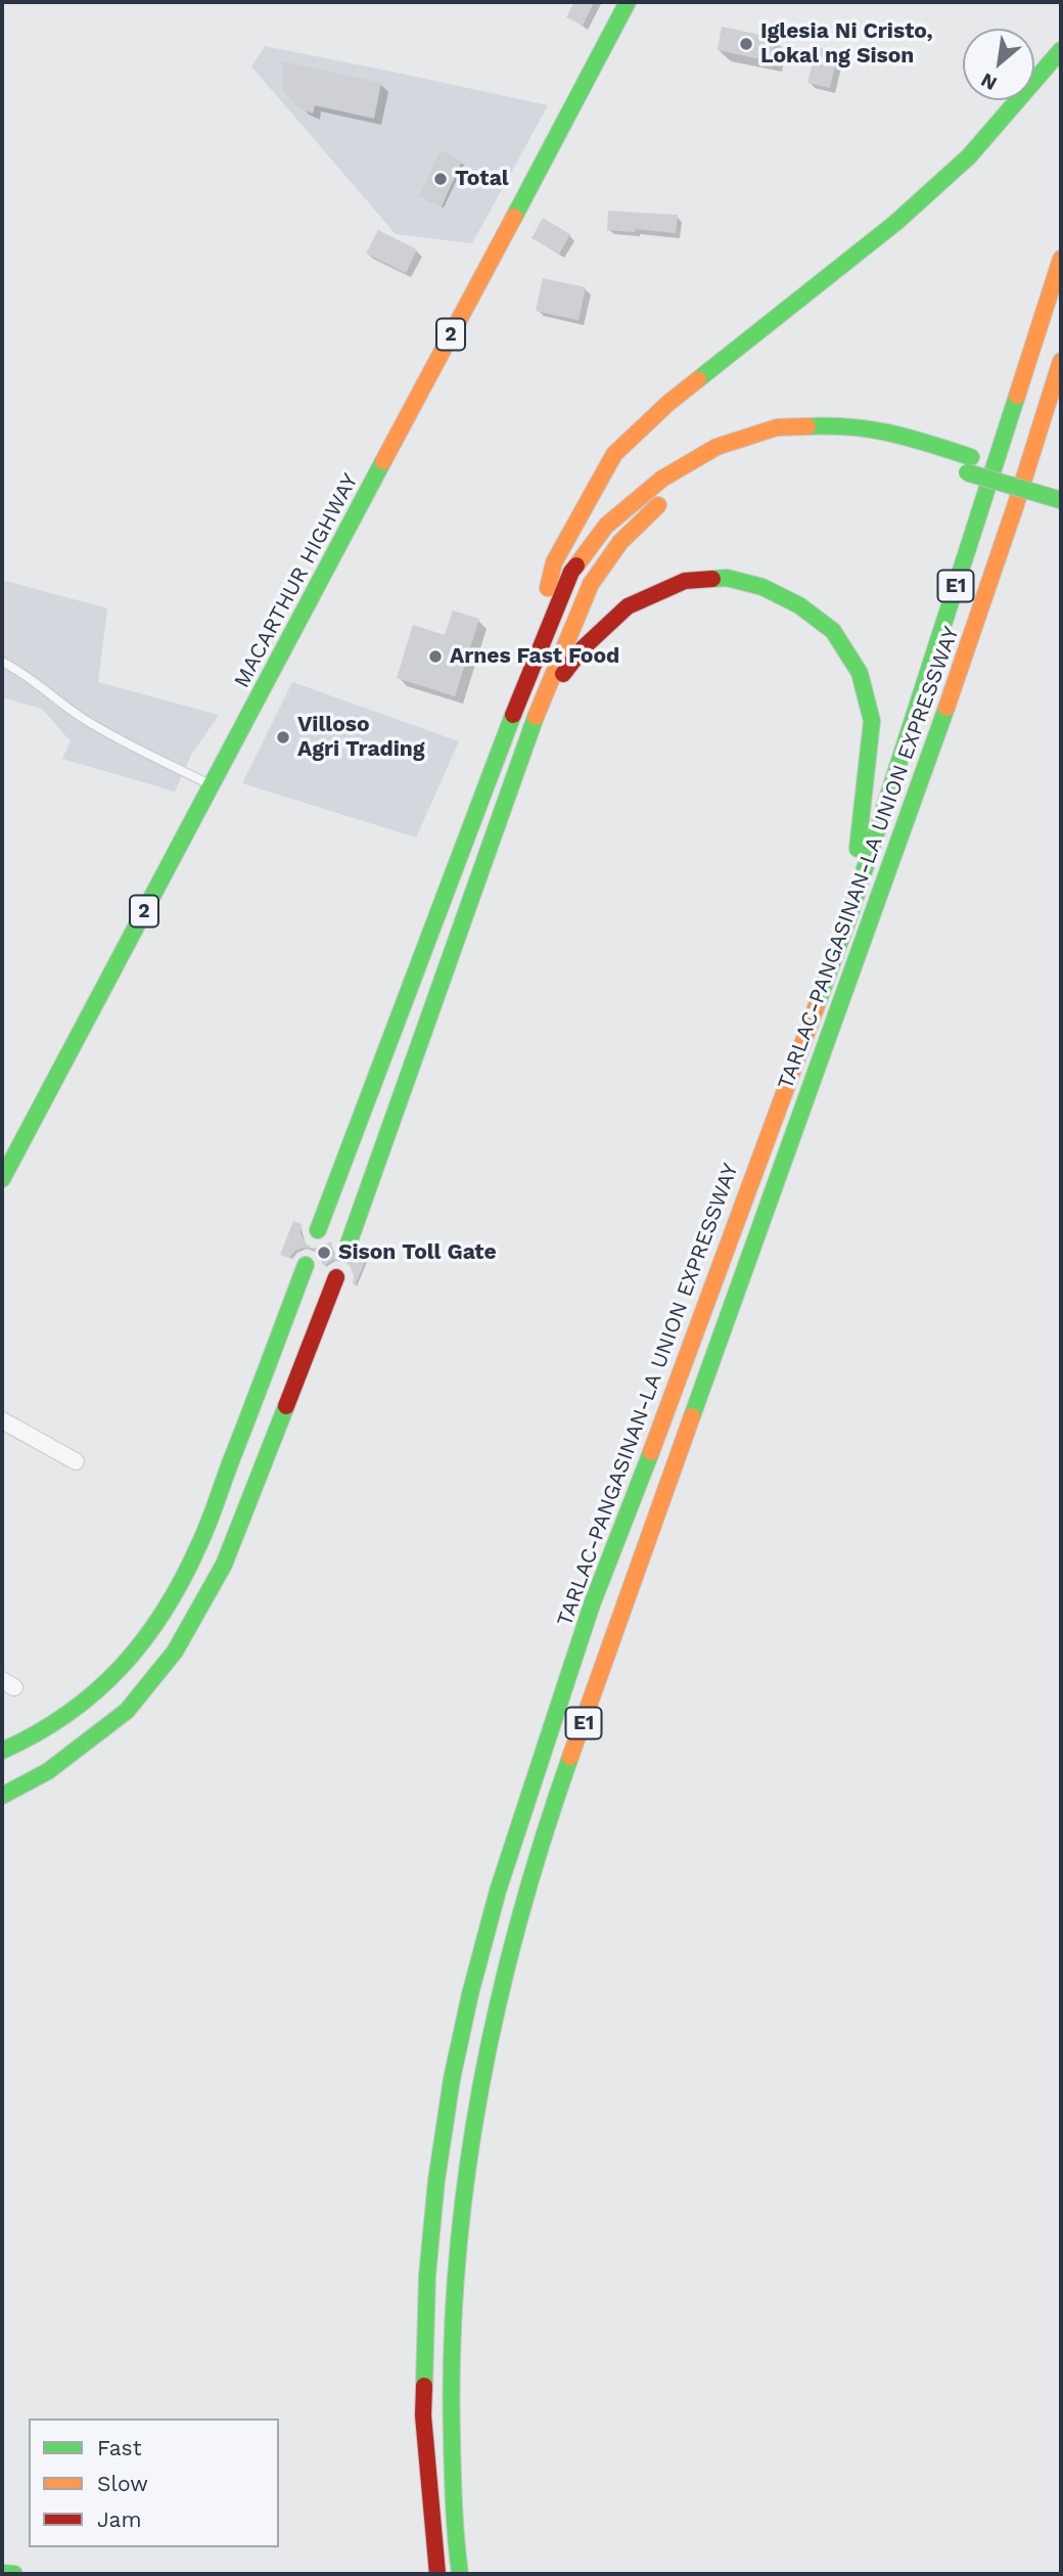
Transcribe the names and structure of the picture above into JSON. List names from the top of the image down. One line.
{"streets":{"main road":["2","MACARTHUR HIGHWAY","E1","TARLAC-PANGASINAN-LA UNION EXPRESSWAY"]},"places":["Iglesia Ni Cristo, Lokal ng Sison","Total","Arnes Fast Food","Villoso Agri Trading","Sison Toll Gate"],"legend":["Fast","Slow","Jam"],"north":"bottom left"}
